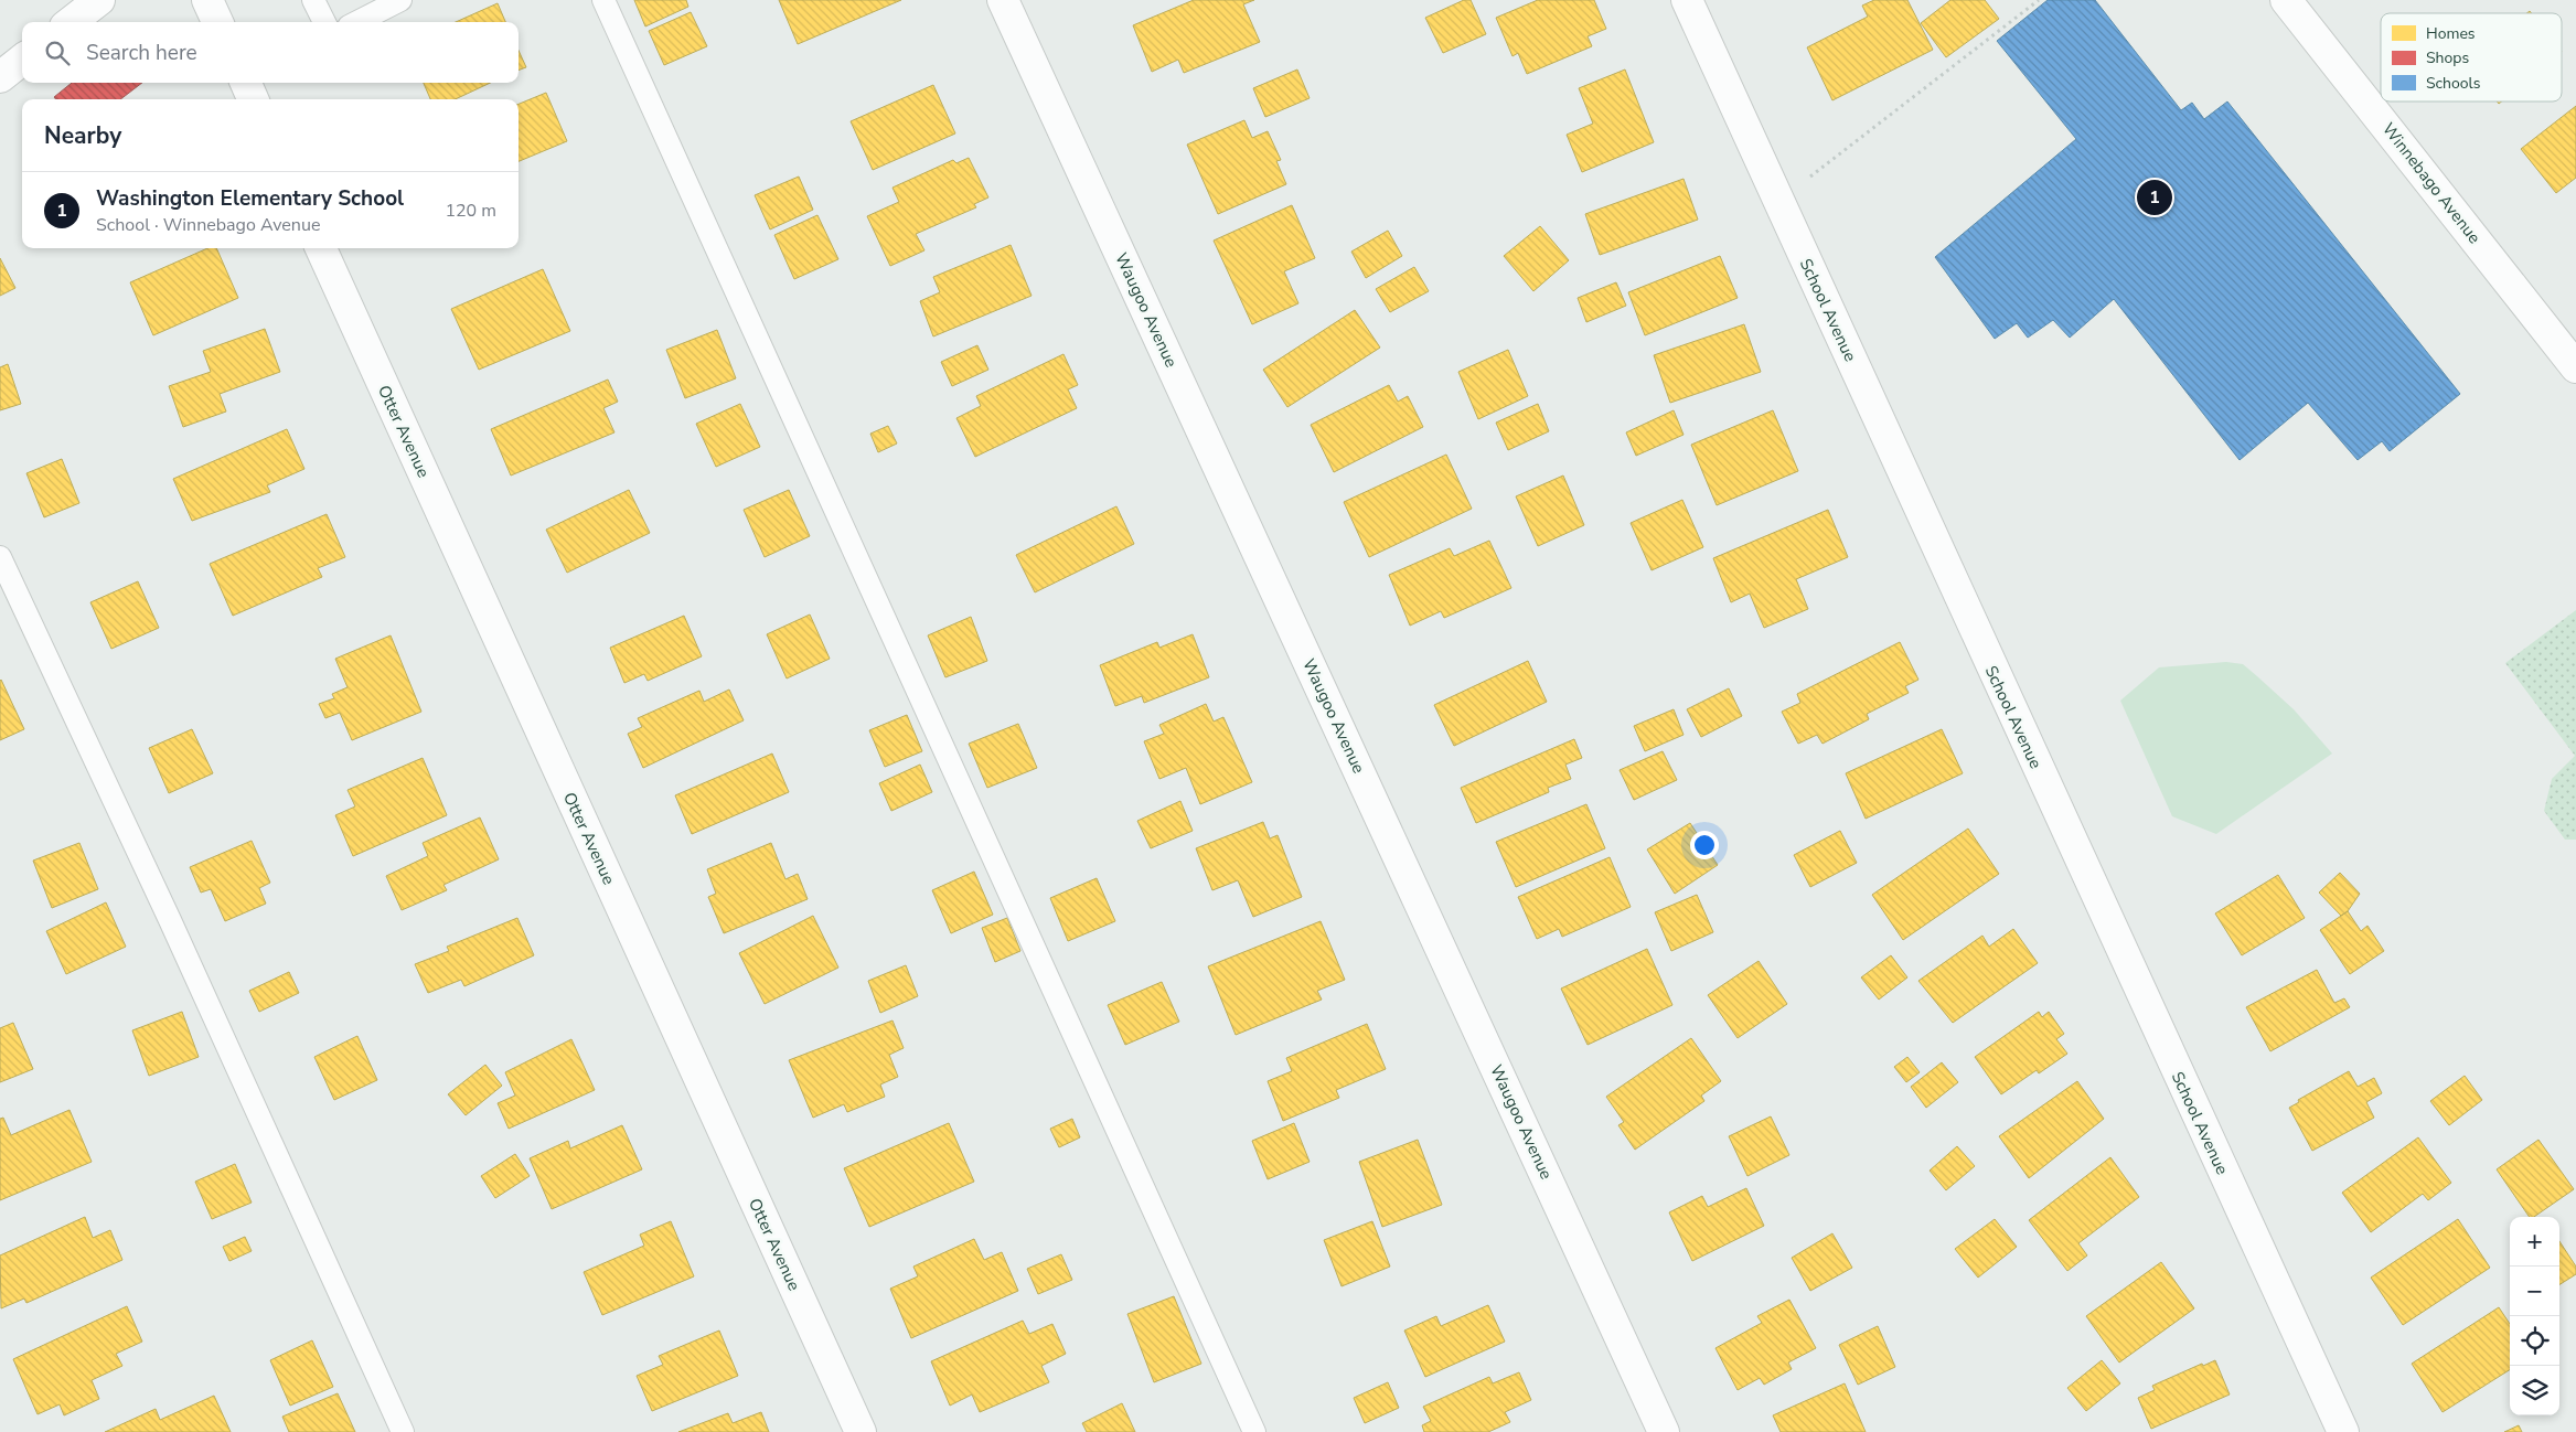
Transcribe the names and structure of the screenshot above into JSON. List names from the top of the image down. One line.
{"streets":{"street":["Winnebago Avenue","Waugoo Avenue","School Avenue","Otter Avenue"]},"legend":["Homes","Shops","Schools"],"page":{"search":"Search here","heading":"Nearby","list":[{"mark":"1","name":"Washington Elementary School","note":"School · Winnebago Avenue","value":"120 m"}],"pins":"1","map_buttons":["+","−"]}}
